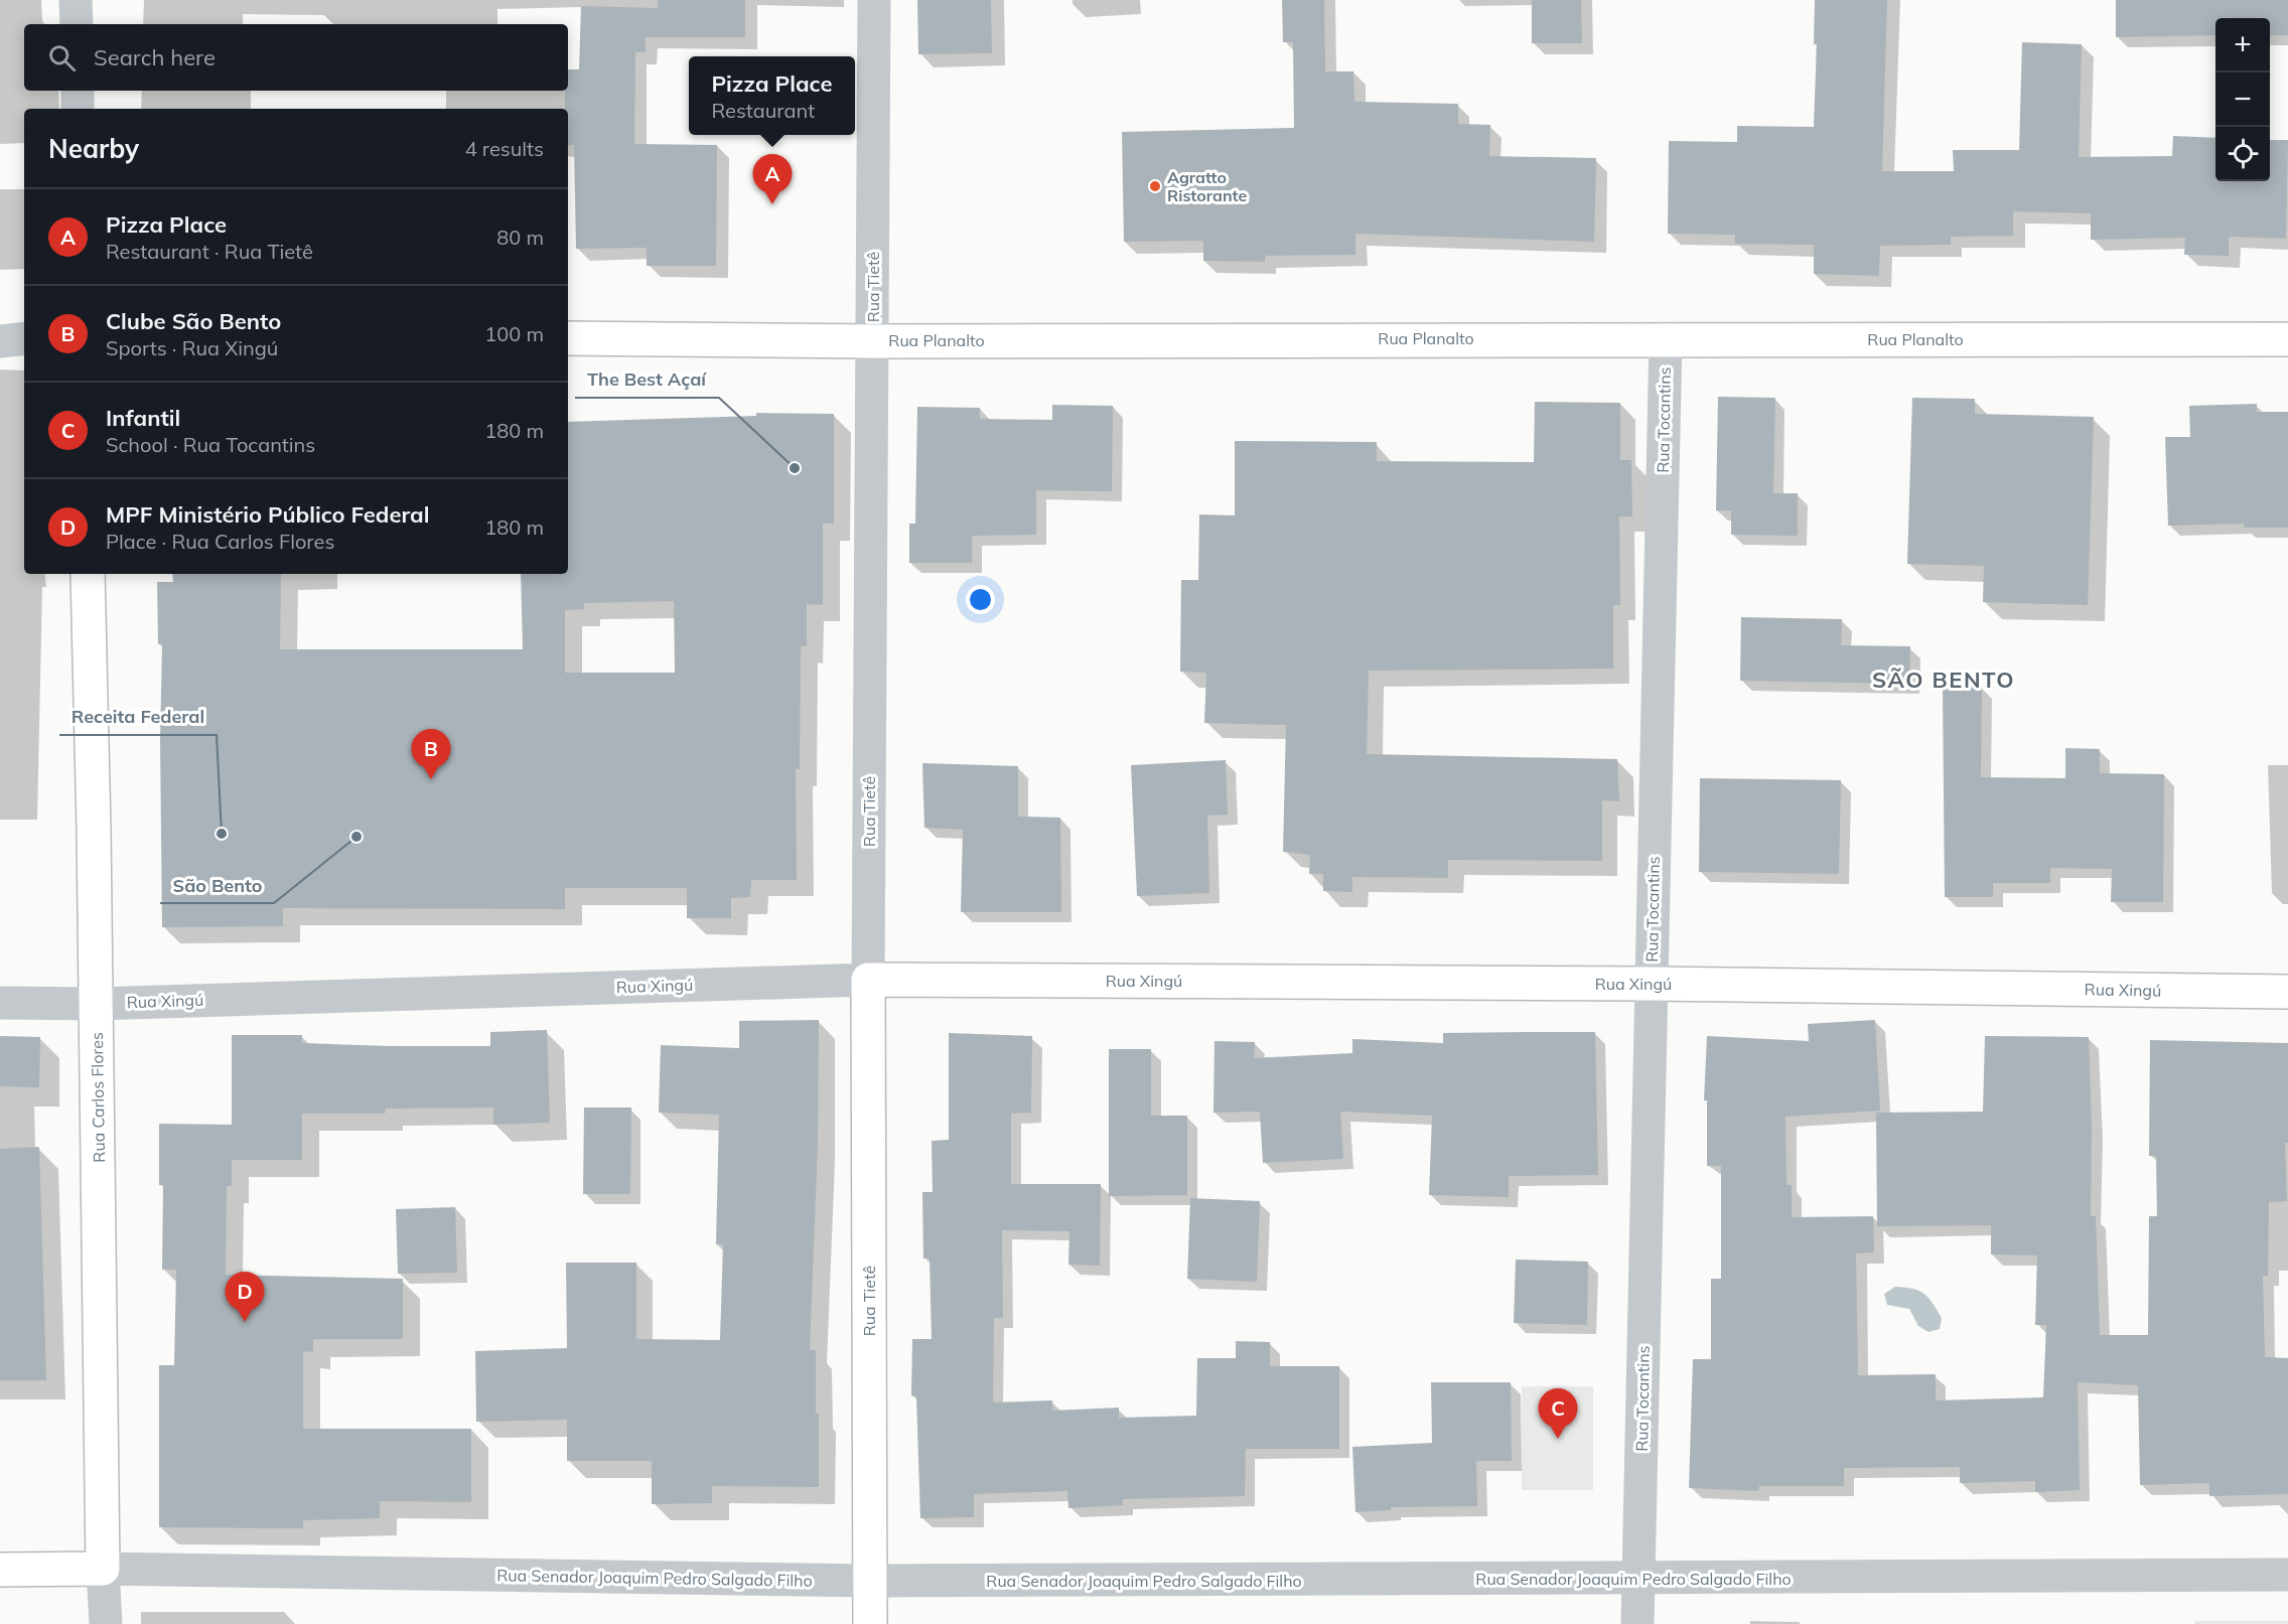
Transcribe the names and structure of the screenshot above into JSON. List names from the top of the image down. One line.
{"streets":{"main road":["Rua Tietê","Rua Planalto","Rua Xingú","Rua Carlos Flores","Rua Senador Joaquim Pedro Salgado Filho"],"street":["Rua Tocantins"]},"crossings":[["Rua Tietê","Rua Planalto"],["Rua Tietê","Rua Xingú"],["Rua Tietê","Rua Senador Joaquim Pedro Salgado Filho"],["Rua Planalto","Rua Tocantins"],["Rua Tocantins","Rua Xingú"],["Rua Tocantins","Rua Senador Joaquim Pedro Salgado Filho"],["Rua Xingú","Rua Carlos Flores"],["Rua Carlos Flores","Rua Senador Joaquim Pedro Salgado Filho"]],"districts":["SÃO BENTO"],"places":["Agratto Ristorante","The Best Açaí","Receita Federal","São Bento"],"page":{"map_buttons":["+","−"],"search":"Search here","popup":["Pizza Place","Restaurant"],"heading":["Nearby","4 results"],"pins":["A","B","D","C"],"list":[{"mark":"A","name":"Pizza Place","note":"Restaurant · Rua Tietê","value":"80 m"},{"mark":"B","name":"Clube São Bento","note":"Sports · Rua Xingú","value":"100 m"},{"mark":"C","name":"Infantil","note":"School · Rua Tocantins","value":"180 m"},{"mark":"D","name":"MPF Ministério Público Federal","note":"Place · Rua Carlos Flores","value":"180 m"}]}}
